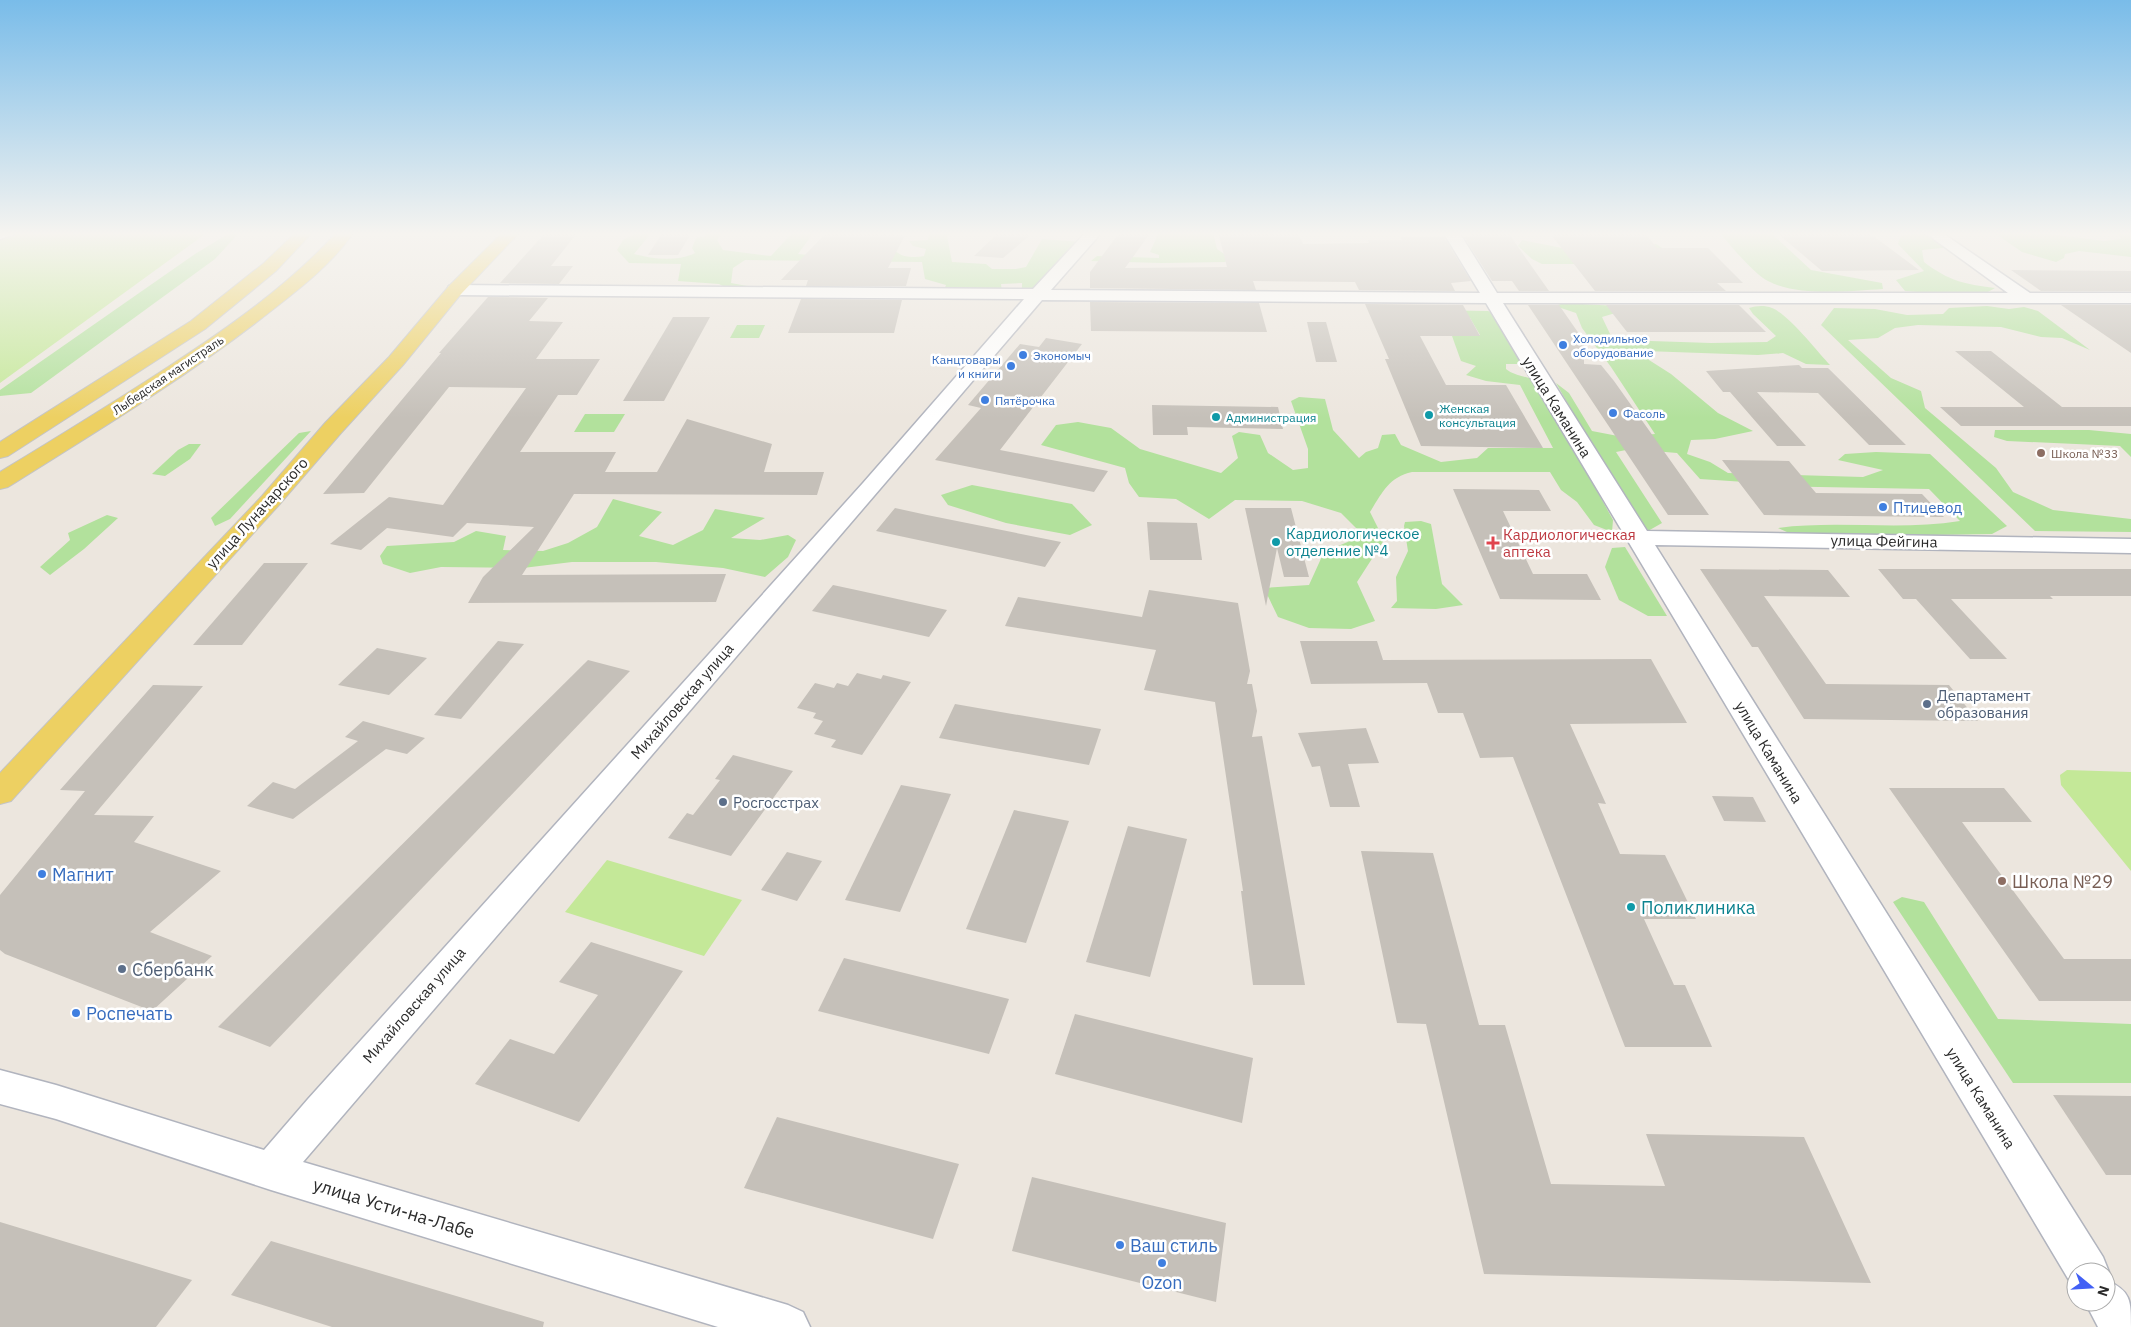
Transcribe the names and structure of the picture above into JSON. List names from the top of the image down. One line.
{"streets":{"main road":["Лыбедская магистраль","улица Луначарского"],"street":["улица Каманина","улица Фейгина","Михайловская улица","улица Усти-на-Лабе"]},"crossings":[["улица Каманина","улица Фейгина"],["Михайловская улица","улица Усти-на-Лабе"]],"places":{"other":["Холодильное оборудование","Экономыч","Канцтовары и книги","Пятёрочка","Фасоль","Женская консультация","Администрация","Школа №33","Птицевод","Кардиологическое отделение №4","Департамент образования","Росгосстрах","Магнит","Школа №29","Поликлиника","Сбербанк","Роспечать","Ваш стиль","Ozon"],"health":["Кардиологическая аптека"]},"north":"right"}
